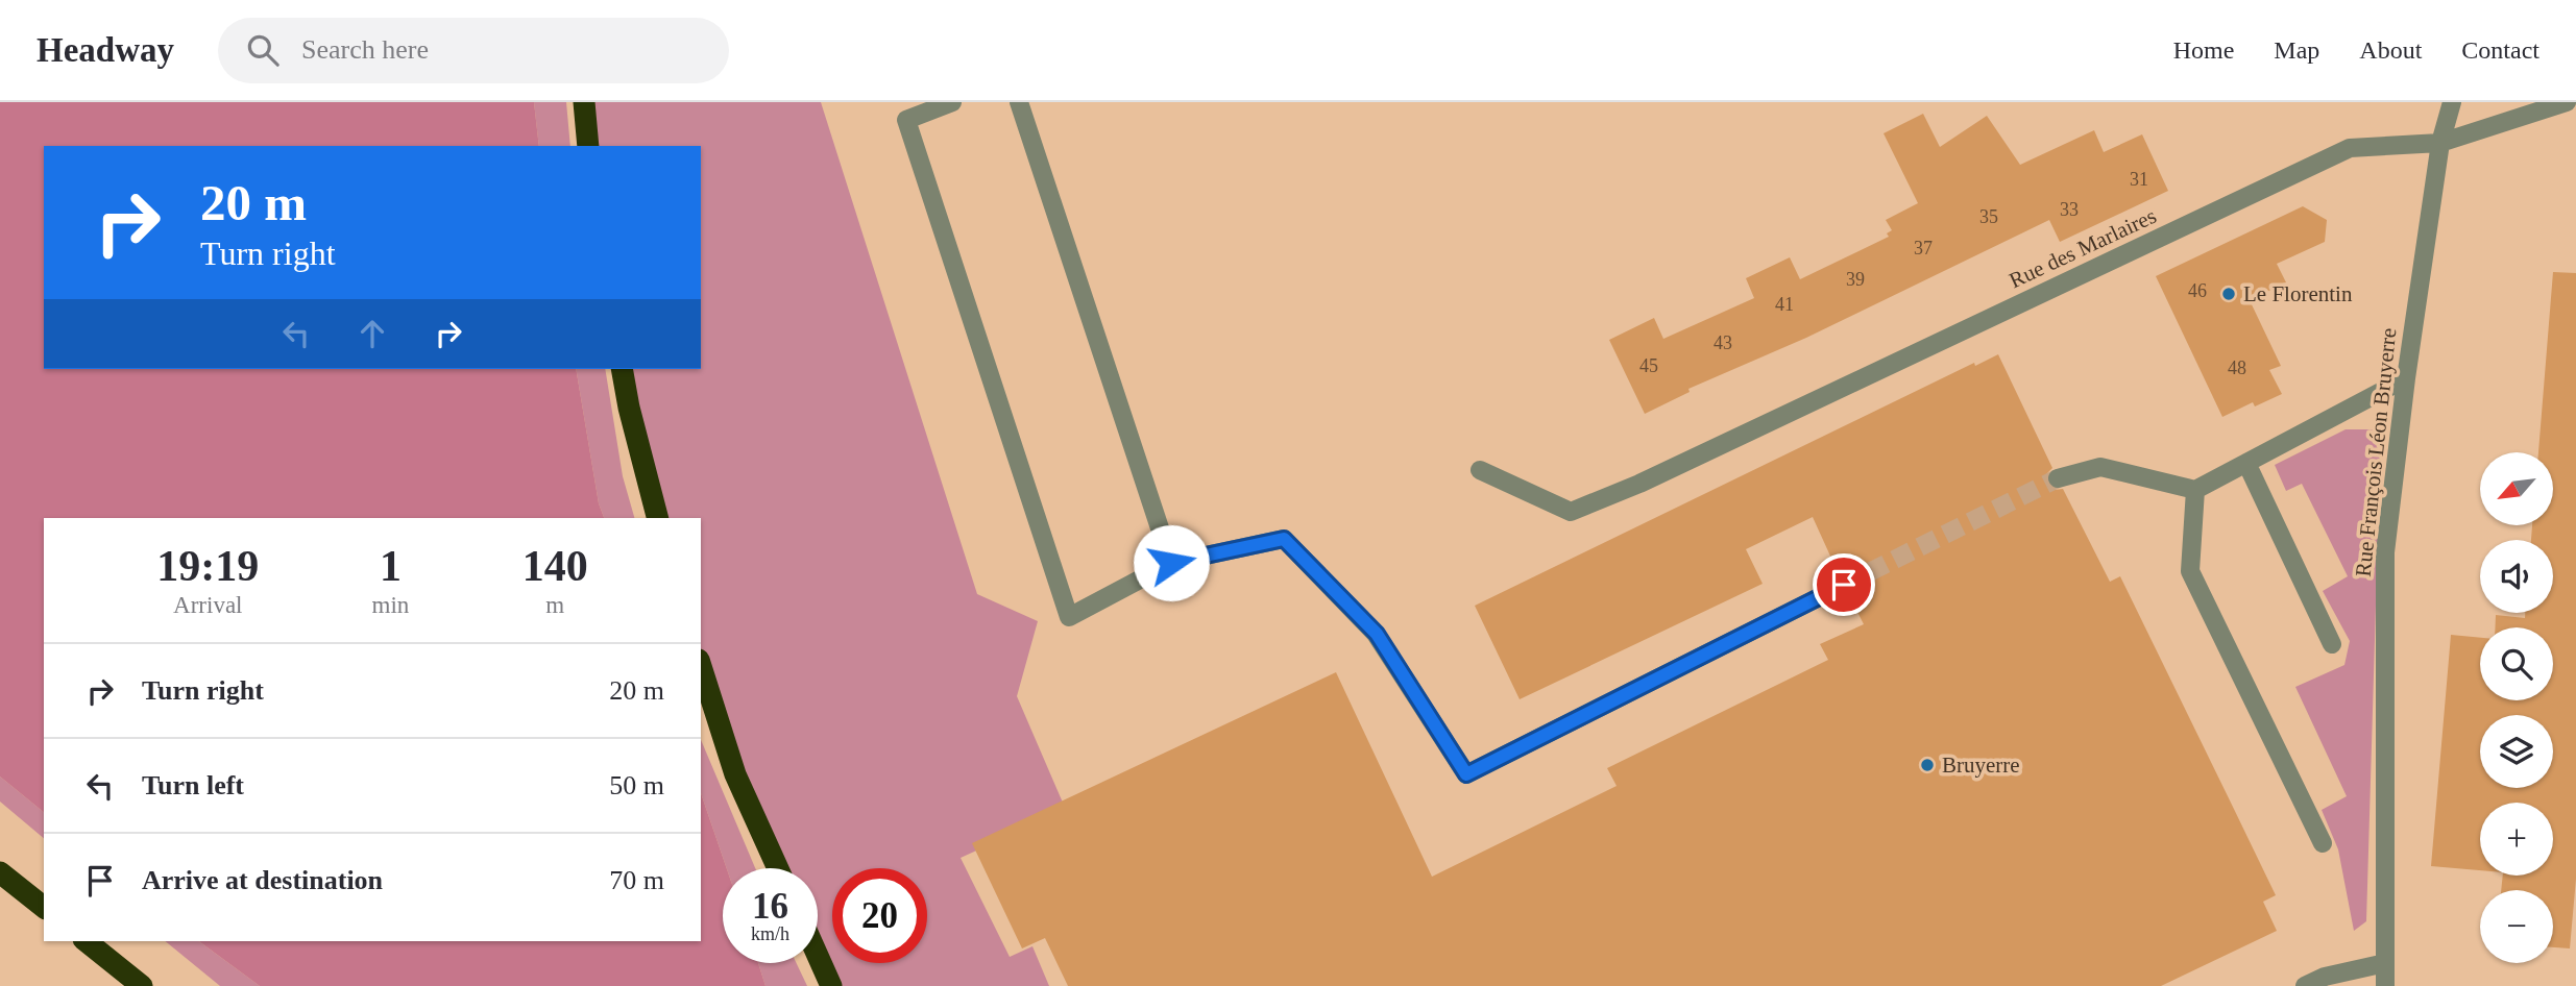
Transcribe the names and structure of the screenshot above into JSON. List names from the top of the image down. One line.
{"streets":{"street":["Rue des Marlaires","Rue François Léon Bruyerre"]},"crossings":[["Rue des Marlaires","Rue François Léon Bruyerre"]],"places":["Le Florentin","Bruyerre"],"house_numbers":["31","33","35","37","39","46","41","43","45","48"],"north":"bottom left","page":{"header":"Headway","search":"Search here","nav":["Home","Map","About","Contact"],"turn":["20 m","Turn right"],"map_buttons":["+","−"],"eta":["19:19","Arrival","1","min","140","m"],"list":[{"name":"Turn right","value":"20 m"},{"name":"Turn left","value":"50 m"},{"name":"Arrive at destination","value":"70 m"}],"speed":"16 km/h","limit":"20"}}
